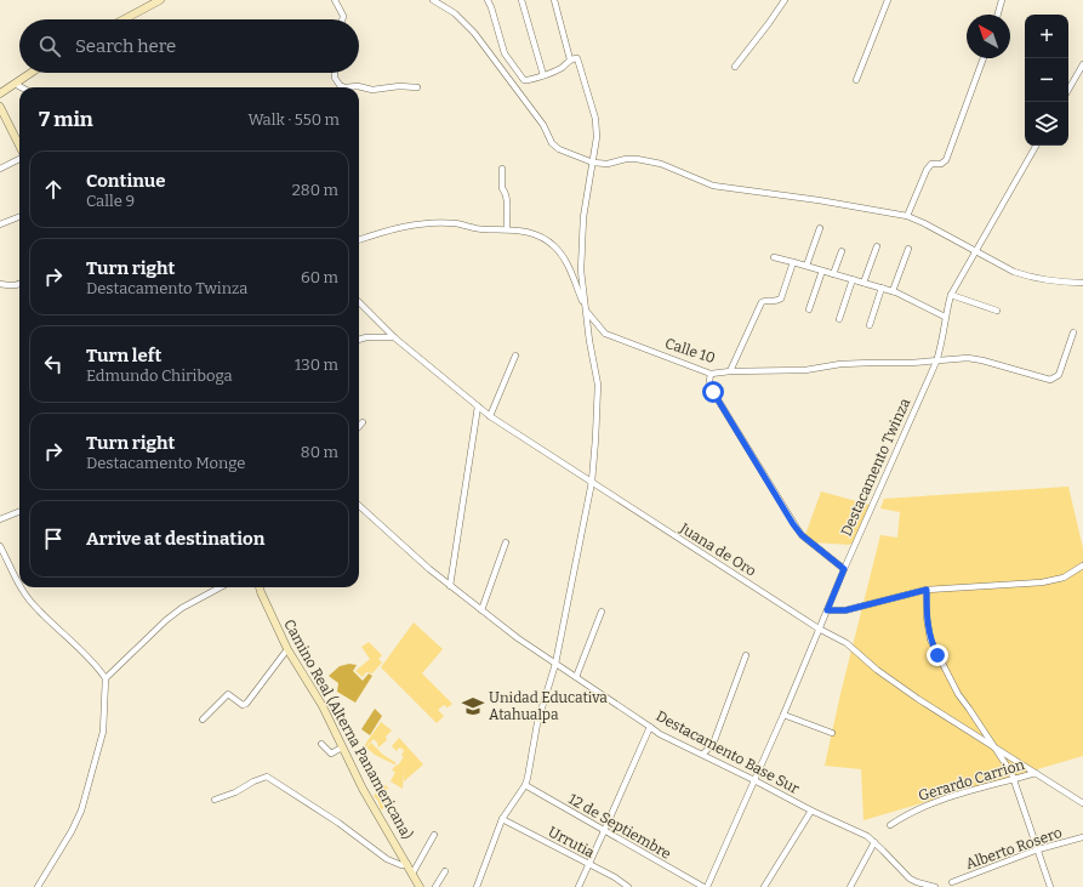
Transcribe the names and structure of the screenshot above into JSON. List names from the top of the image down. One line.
{"streets":{"street":["Calle 10","Destacamento Twinza","Juana de Oro","Camino Real (Alterna Panamericana)","Destacamento Base Sur","Gerardo Carrion","12 de Septiembre","Urrutia","Alberto Rosero"]},"crossings":[["Calle 10","Destacamento Twinza"],["Destacamento Twinza","Juana de Oro"],["Destacamento Twinza","Destacamento Base Sur"],["Juana de Oro","Gerardo Carrion"]],"places":{"school or university":["Unidad Educativa Atahualpa"]},"north":"top left","page":{"map_buttons":["+","−"],"search":"Search here","heading":["7 min","Walk · 550 m"],"list":[["Continue","Calle 9","280 m"],["Turn right","Destacamento Twinza","60 m"],["Turn left","Edmundo Chiriboga","130 m"],["Turn right","Destacamento Monge","80 m"],"Arrive at destination"]}}
